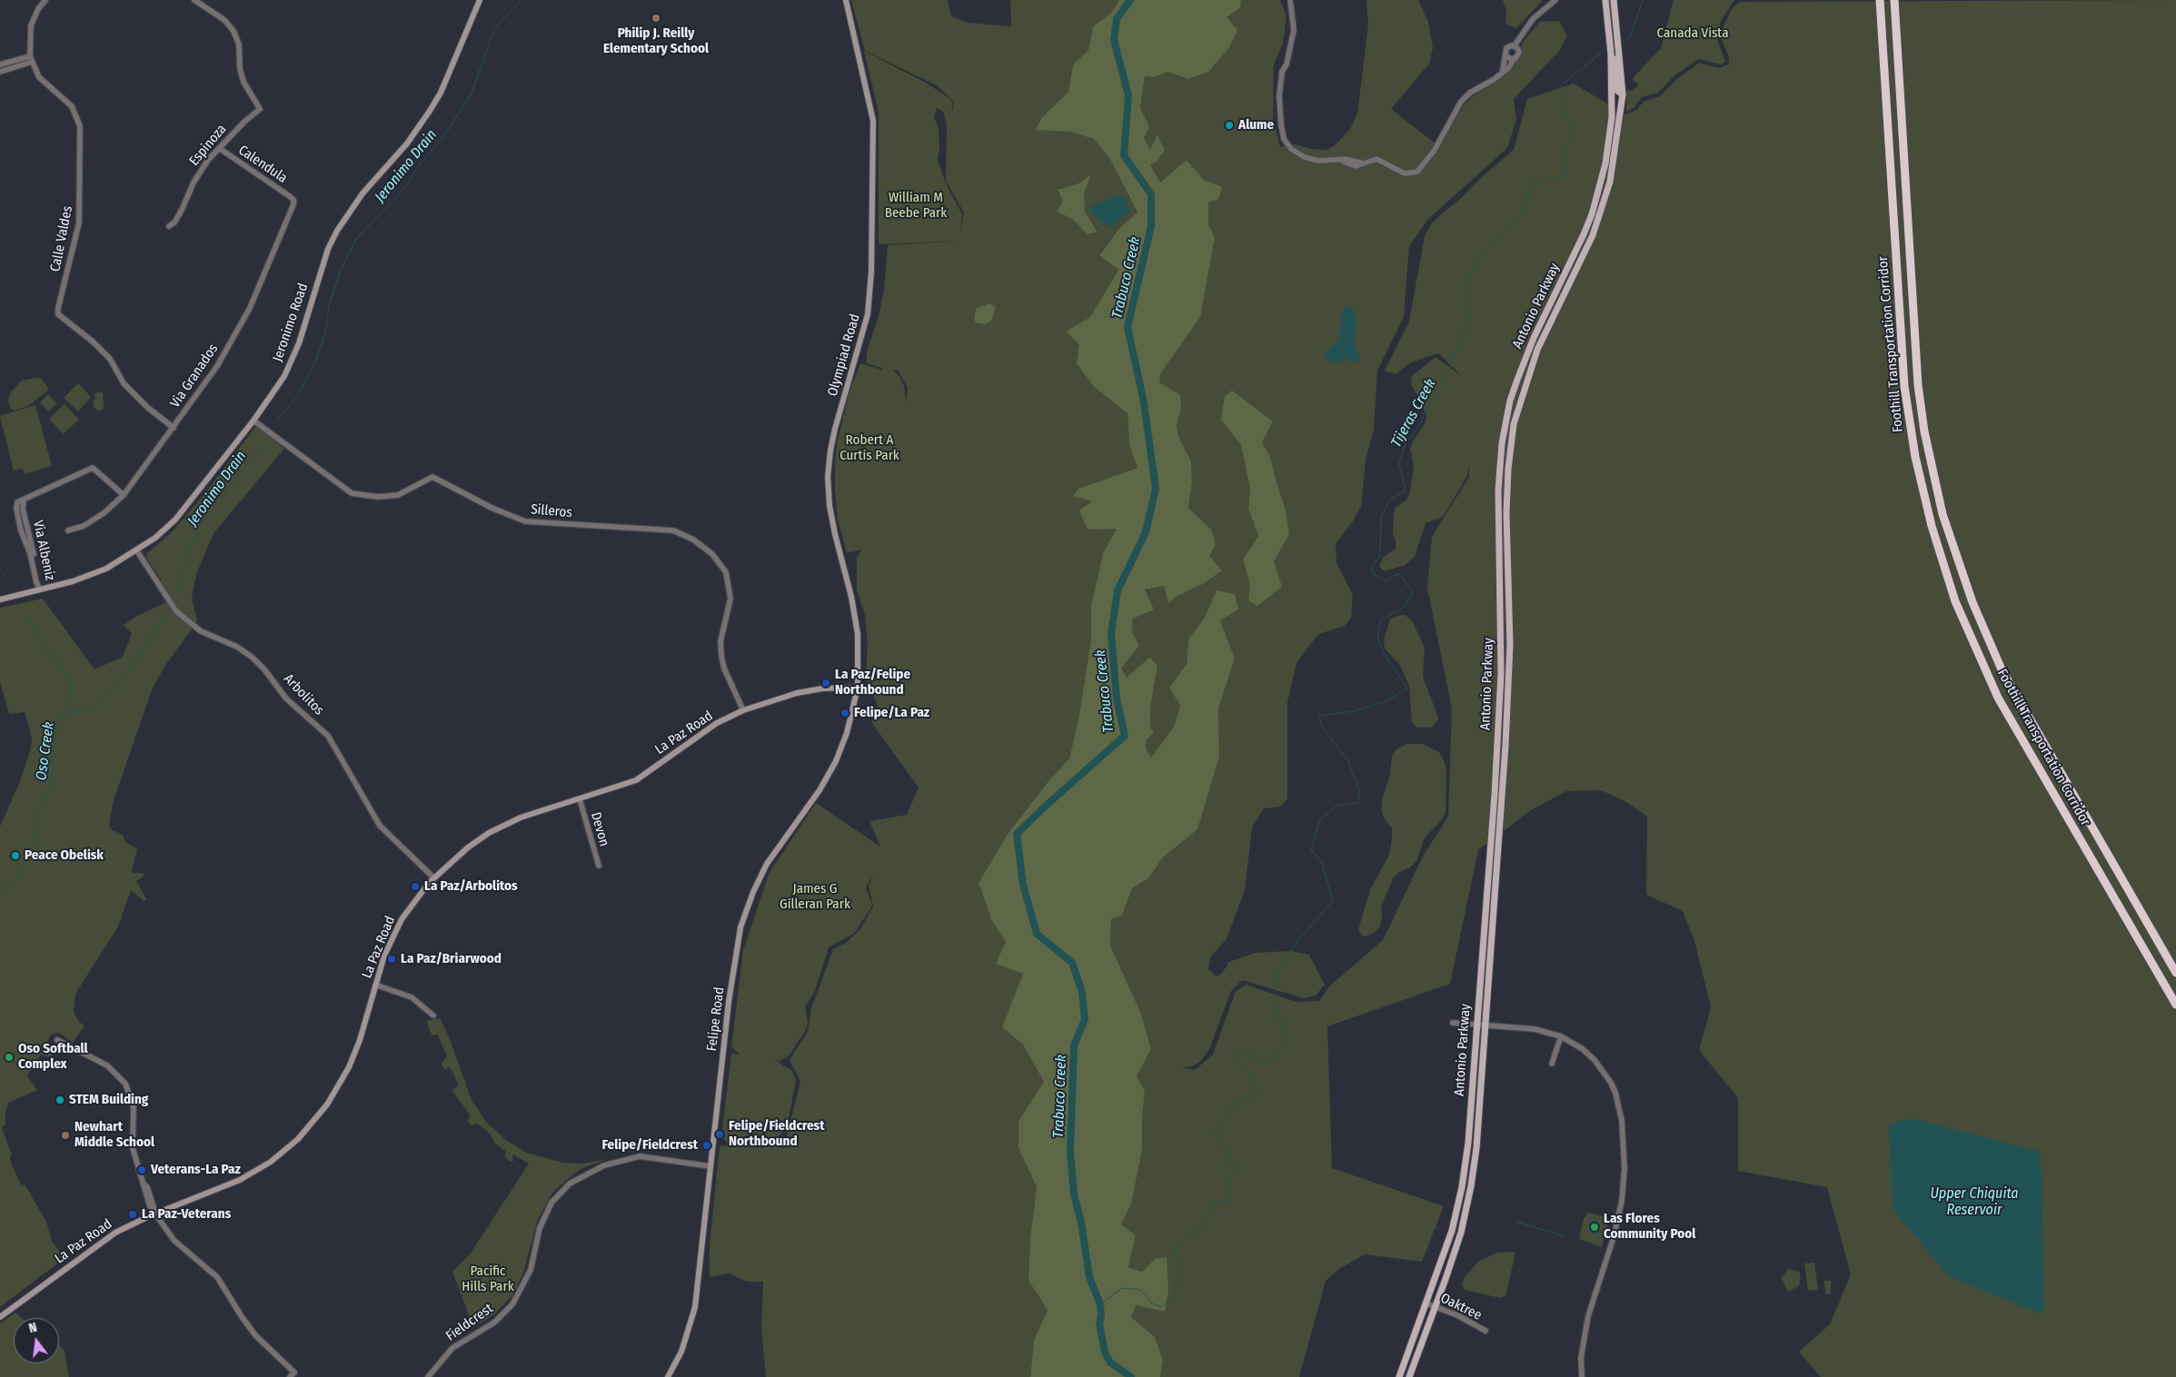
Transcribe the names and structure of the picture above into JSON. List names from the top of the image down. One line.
{"streets":{"highway":["Foothill Transportation Corridor"],"main road":["Antonio Parkway","Jeronimo Road","Olympiad Road","La Paz Road","Felipe Road"],"street":["Espinoza","Calendula","Calle Valdes","Via Granados","Silleros","Via Albeniz","Arbolitos","Devon","Oaktree","Fieldcrest"]},"crossings":[["Espinoza","Calendula"],["Calendula","Via Granados"],["Calle Valdes","Via Granados"],["Antonio Parkway","Oaktree"],["Jeronimo Road","Silleros"],["Jeronimo Road","Via Albeniz"],["Jeronimo Road","Arbolitos"],["Olympiad Road","La Paz Road"],["Olympiad Road","Felipe Road"],["Silleros","La Paz Road"],["Arbolitos","La Paz Road"],["La Paz Road","Devon"],["La Paz Road","Felipe Road"],["Felipe Road","Fieldcrest"]],"water":["Jeronimo Drain","Trabuco Creek","Tijeras Creek","Oso Creek","Upper Chiquita Reservoir"],"parks":["Canada Vista","William M Beebe Park","Robert A Curtis Park","James G Gilleran Park","Pacific Hills Park"],"places":["Philip J. Reilly Elementary School","Alume","La Paz/Felipe Northbound","Felipe/La Paz","Peace Obelisk","La Paz/Arbolitos","La Paz/Briarwood","Oso Softball Complex","STEM Building","Felipe/Fieldcrest Northbound","Newhart Middle School","Felipe/Fieldcrest","Veterans-La Paz","La Paz-Veterans","Las Flores Community Pool"],"north":"top"}
